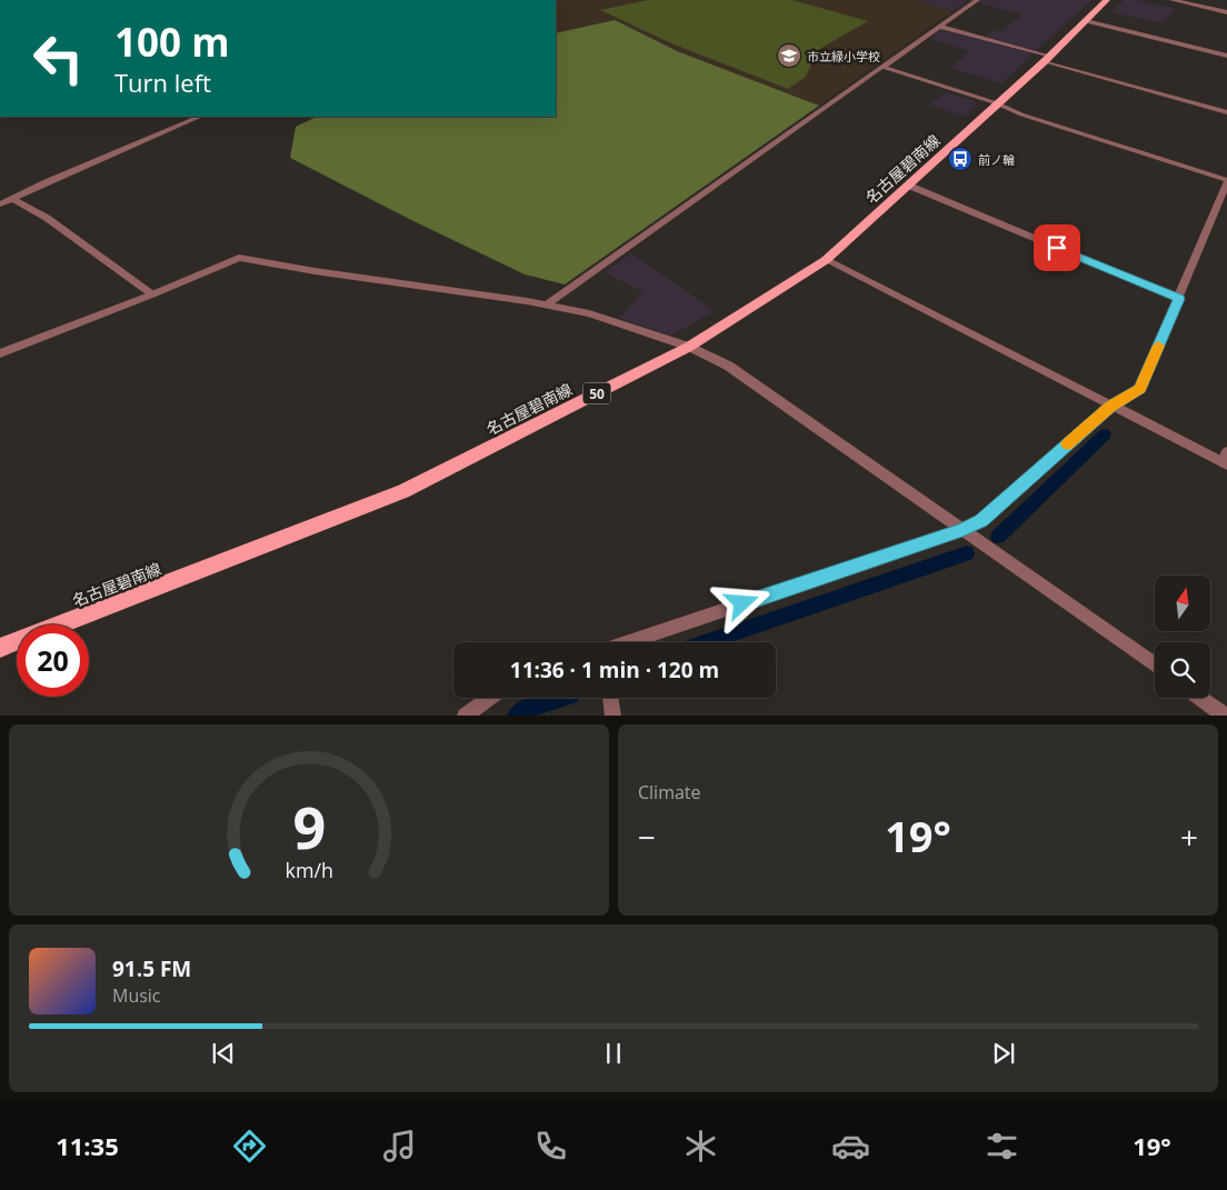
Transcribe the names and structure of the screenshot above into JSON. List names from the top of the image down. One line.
{"streets":{"main road":["名古屋碧南線","50"]},"places":{"school or university":["市立緑小学校"],"bus stop":["前ノ輪"]},"north":"top","page":{"turn":["100 m","Turn left"],"limit":"20","trip":"11:36 · 1 min · 120 m","tile":"Climate","heat":["−","19°","+"],"song":["91.5 FM","Music"],"tabs":["11:35","19°"],"gauge":["9","km/h"]}}
